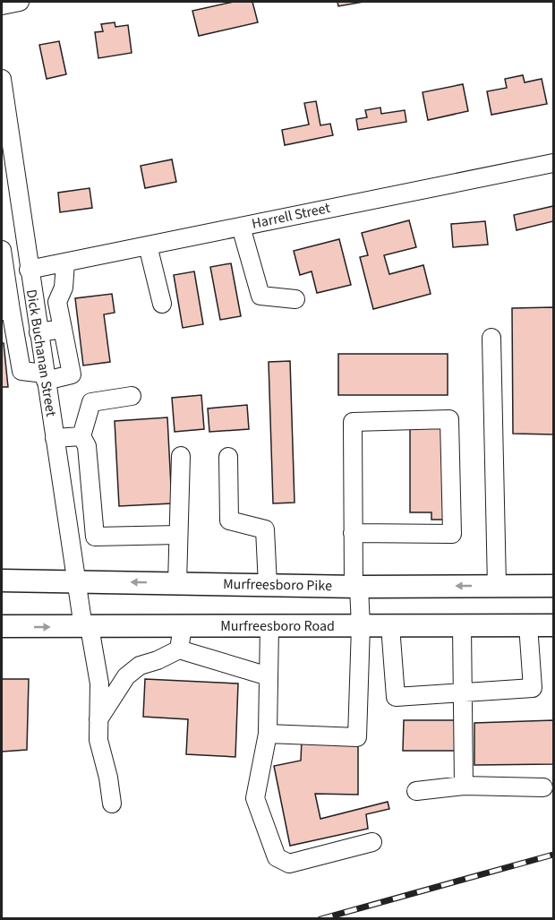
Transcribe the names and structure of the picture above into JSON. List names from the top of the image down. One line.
{"streets":{"main road":["Murfreesboro Pike","Murfreesboro Road"],"street":["Harrell Street","Dick Buchanan Street"]},"crossings":[["Harrell Street","Dick Buchanan Street"],["Dick Buchanan Street","Murfreesboro Pike"],["Dick Buchanan Street","Murfreesboro Road"]],"one_way":["Murfreesboro Pike"]}
